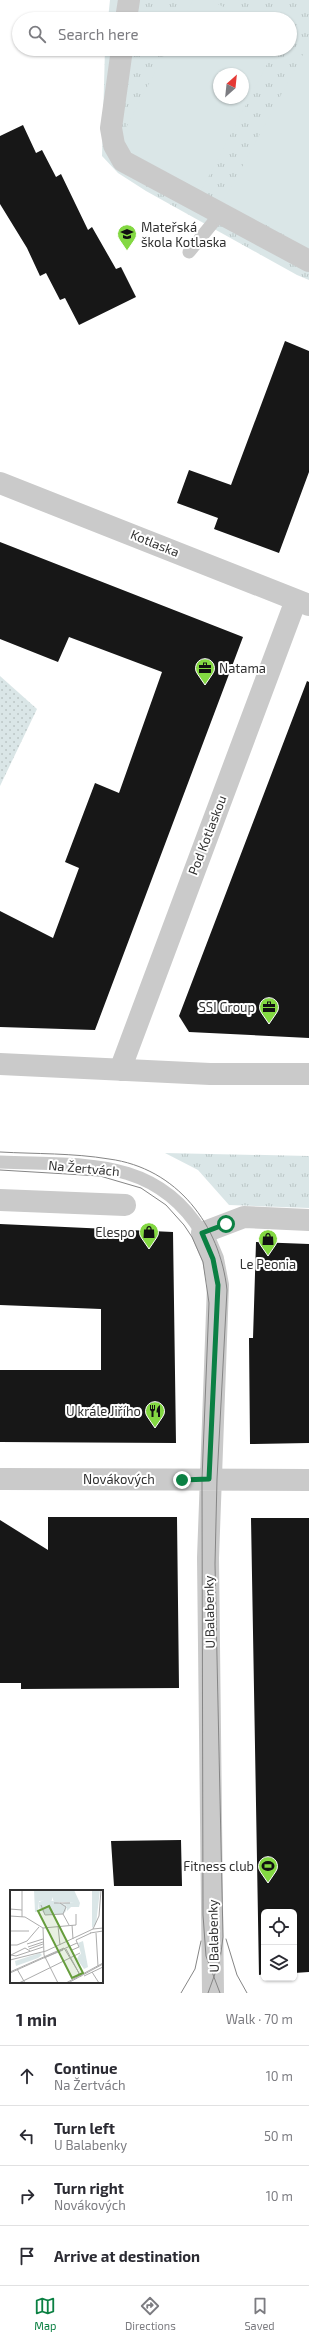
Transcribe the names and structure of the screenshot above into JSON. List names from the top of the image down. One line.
{"streets":{"street":["Kotlaska","Pod Kotlaskou","Novákových","U Balabenky"],"lane":["Na Žertvách"]},"crossings":[["Kotlaska","Pod Kotlaskou"],["Na Žertvách","U Balabenky"],["Novákových","U Balabenky"]],"places":{"school or university":["Mateřská škola Kotlaska"],"office":["Natama","SSI Group"],"shop":["Elespo","Le Peonia"],"restaurant":["U krále Jiřího"],"sports":["Fitness club"]},"north":"top right","page":{"search":"Search here","heading":["1 min","Walk · 70 m"],"list":[["Continue","Na Žertvách","10 m"],["Turn left","U Balabenky","50 m"],["Turn right","Novákových","10 m"],"Arrive at destination"],"nav":["Map","Directions","Saved"]}}
